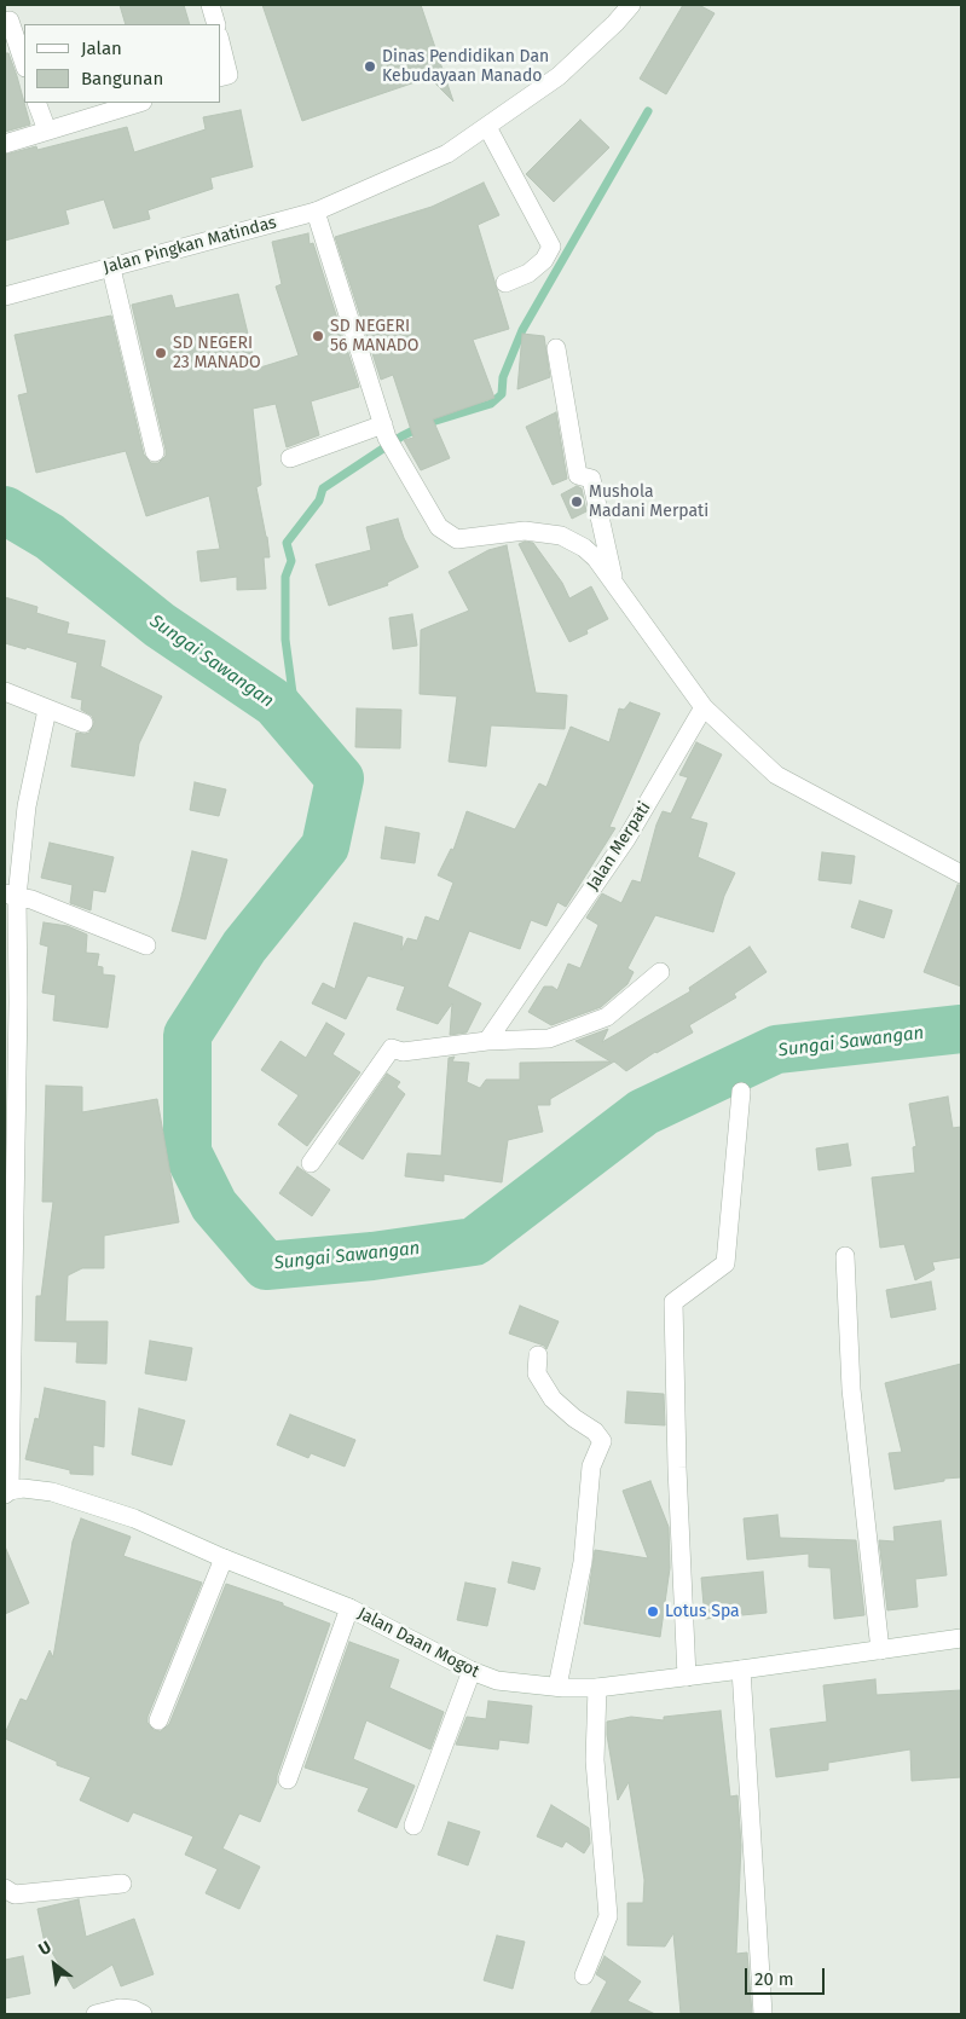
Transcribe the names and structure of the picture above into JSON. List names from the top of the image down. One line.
{"streets":{"street":["Jalan Pingkan Matindas","Jalan Merpati","Jalan Daan Mogot"]},"water":["Sungai Sawangan"],"places":["Dinas Pendidikan Dan Kebudayaan Manado","SD NEGERI 56 MANADO","SD NEGERI 23 MANADO","Mushola Madani Merpati","Lotus Spa"],"legend":["Jalan","Bangunan"],"scale_bar":"20 m","north":"top left"}
